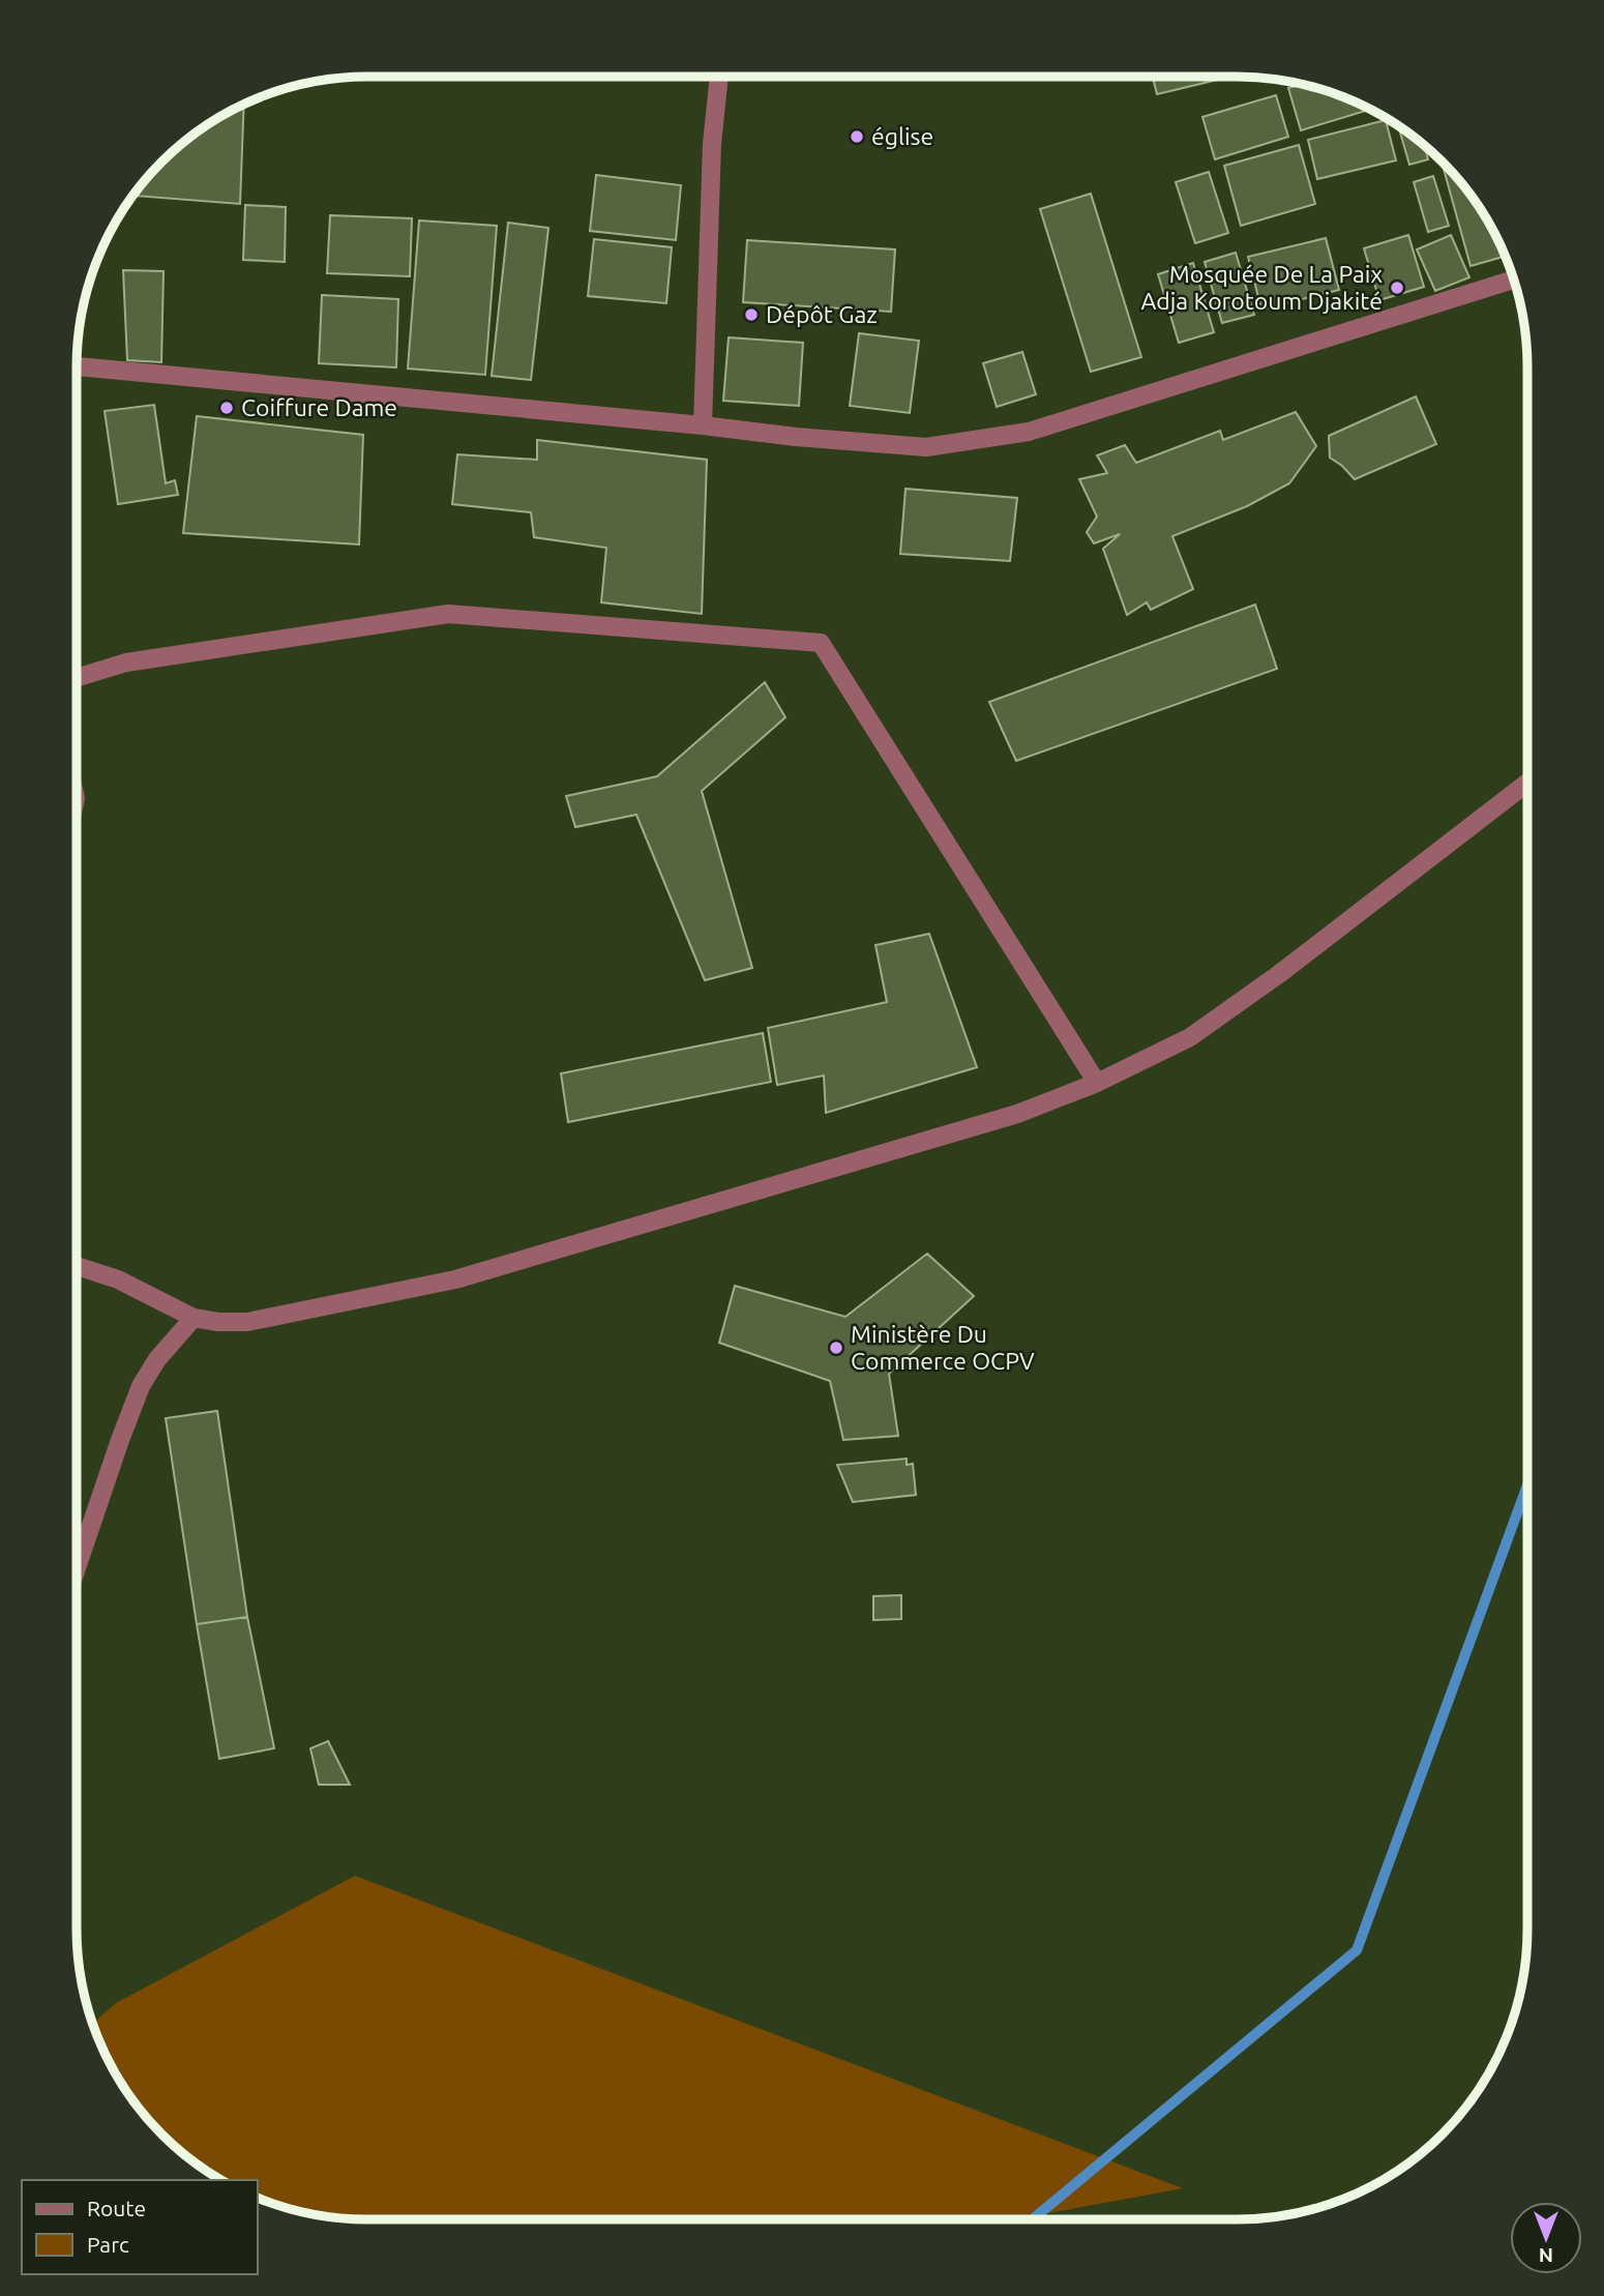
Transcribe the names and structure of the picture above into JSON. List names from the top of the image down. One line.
{"places":["église","Mosquée De La Paix Adja Korotoum Djakité","Dépôt Gaz","Coiffure Dame","Ministère Du Commerce OCPV"],"legend":["Route","Parc"],"north":"bottom"}
